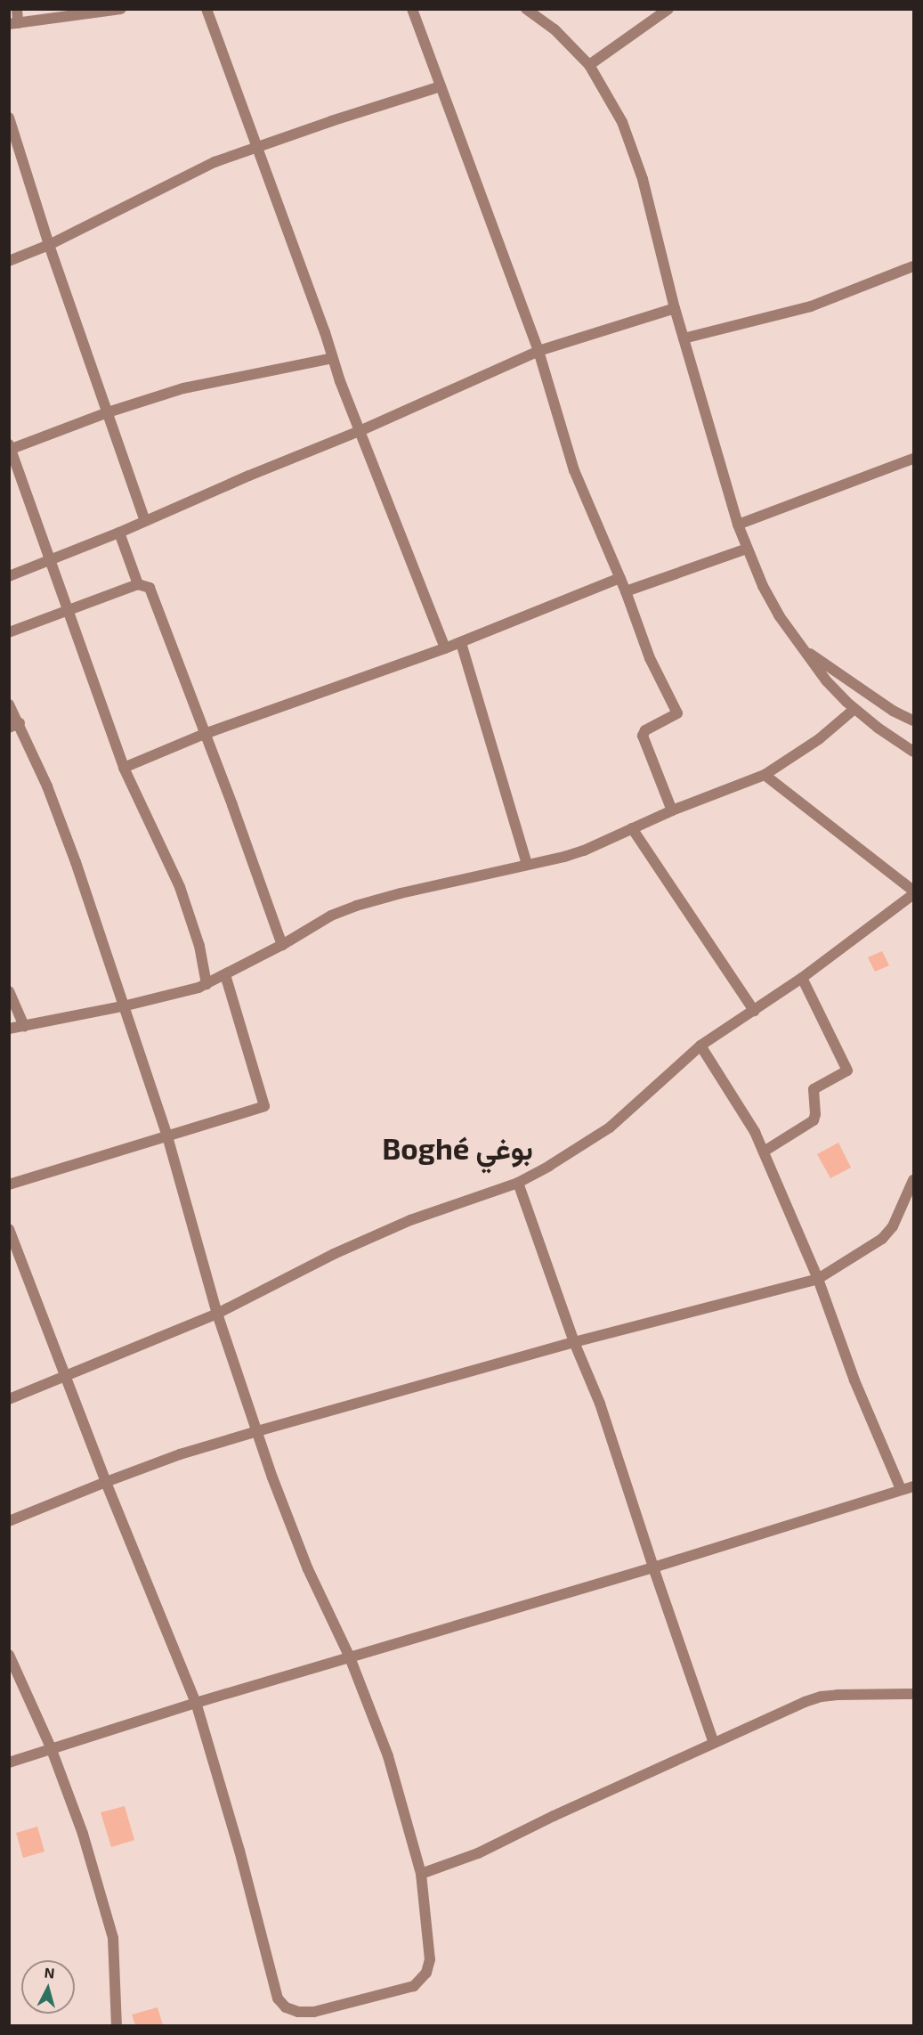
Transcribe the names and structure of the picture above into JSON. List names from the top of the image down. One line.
{"districts":["Boghé بوغي"],"north":"top"}
